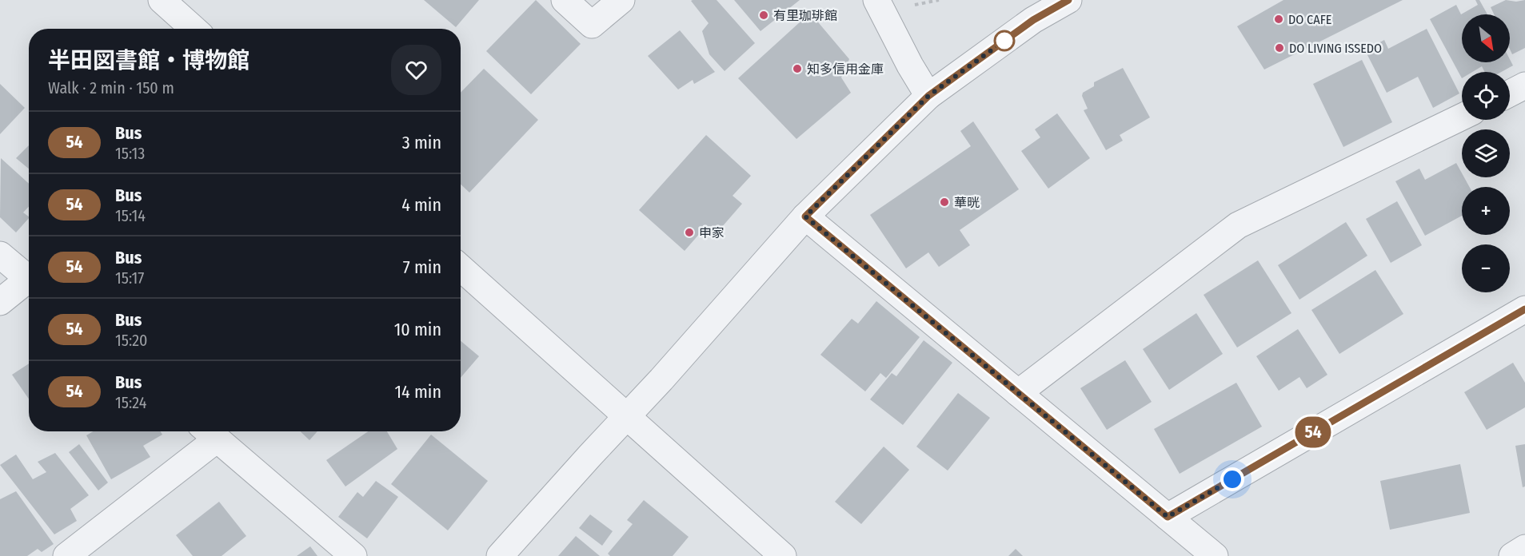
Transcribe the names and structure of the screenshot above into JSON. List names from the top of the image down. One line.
{"places":["有里珈琲館","DO CAFE","DO LIVING ISSEDO","知多信用金庫","華晄","申家"],"lines":["bus line 54"],"north":"bottom right","page":{"on_map":"54","map_buttons":["+","−"],"heading":["半田図書館・博物館","Walk · 2 min · 150 m"],"list":[{"mark":"54","name":"Bus","note":"15:13","value":"3 min"},{"mark":"54","name":"Bus","note":"15:14","value":"4 min"},{"mark":"54","name":"Bus","note":"15:17","value":"7 min"},{"mark":"54","name":"Bus","note":"15:20","value":"10 min"},{"mark":"54","name":"Bus","note":"15:24","value":"14 min"}]}}
